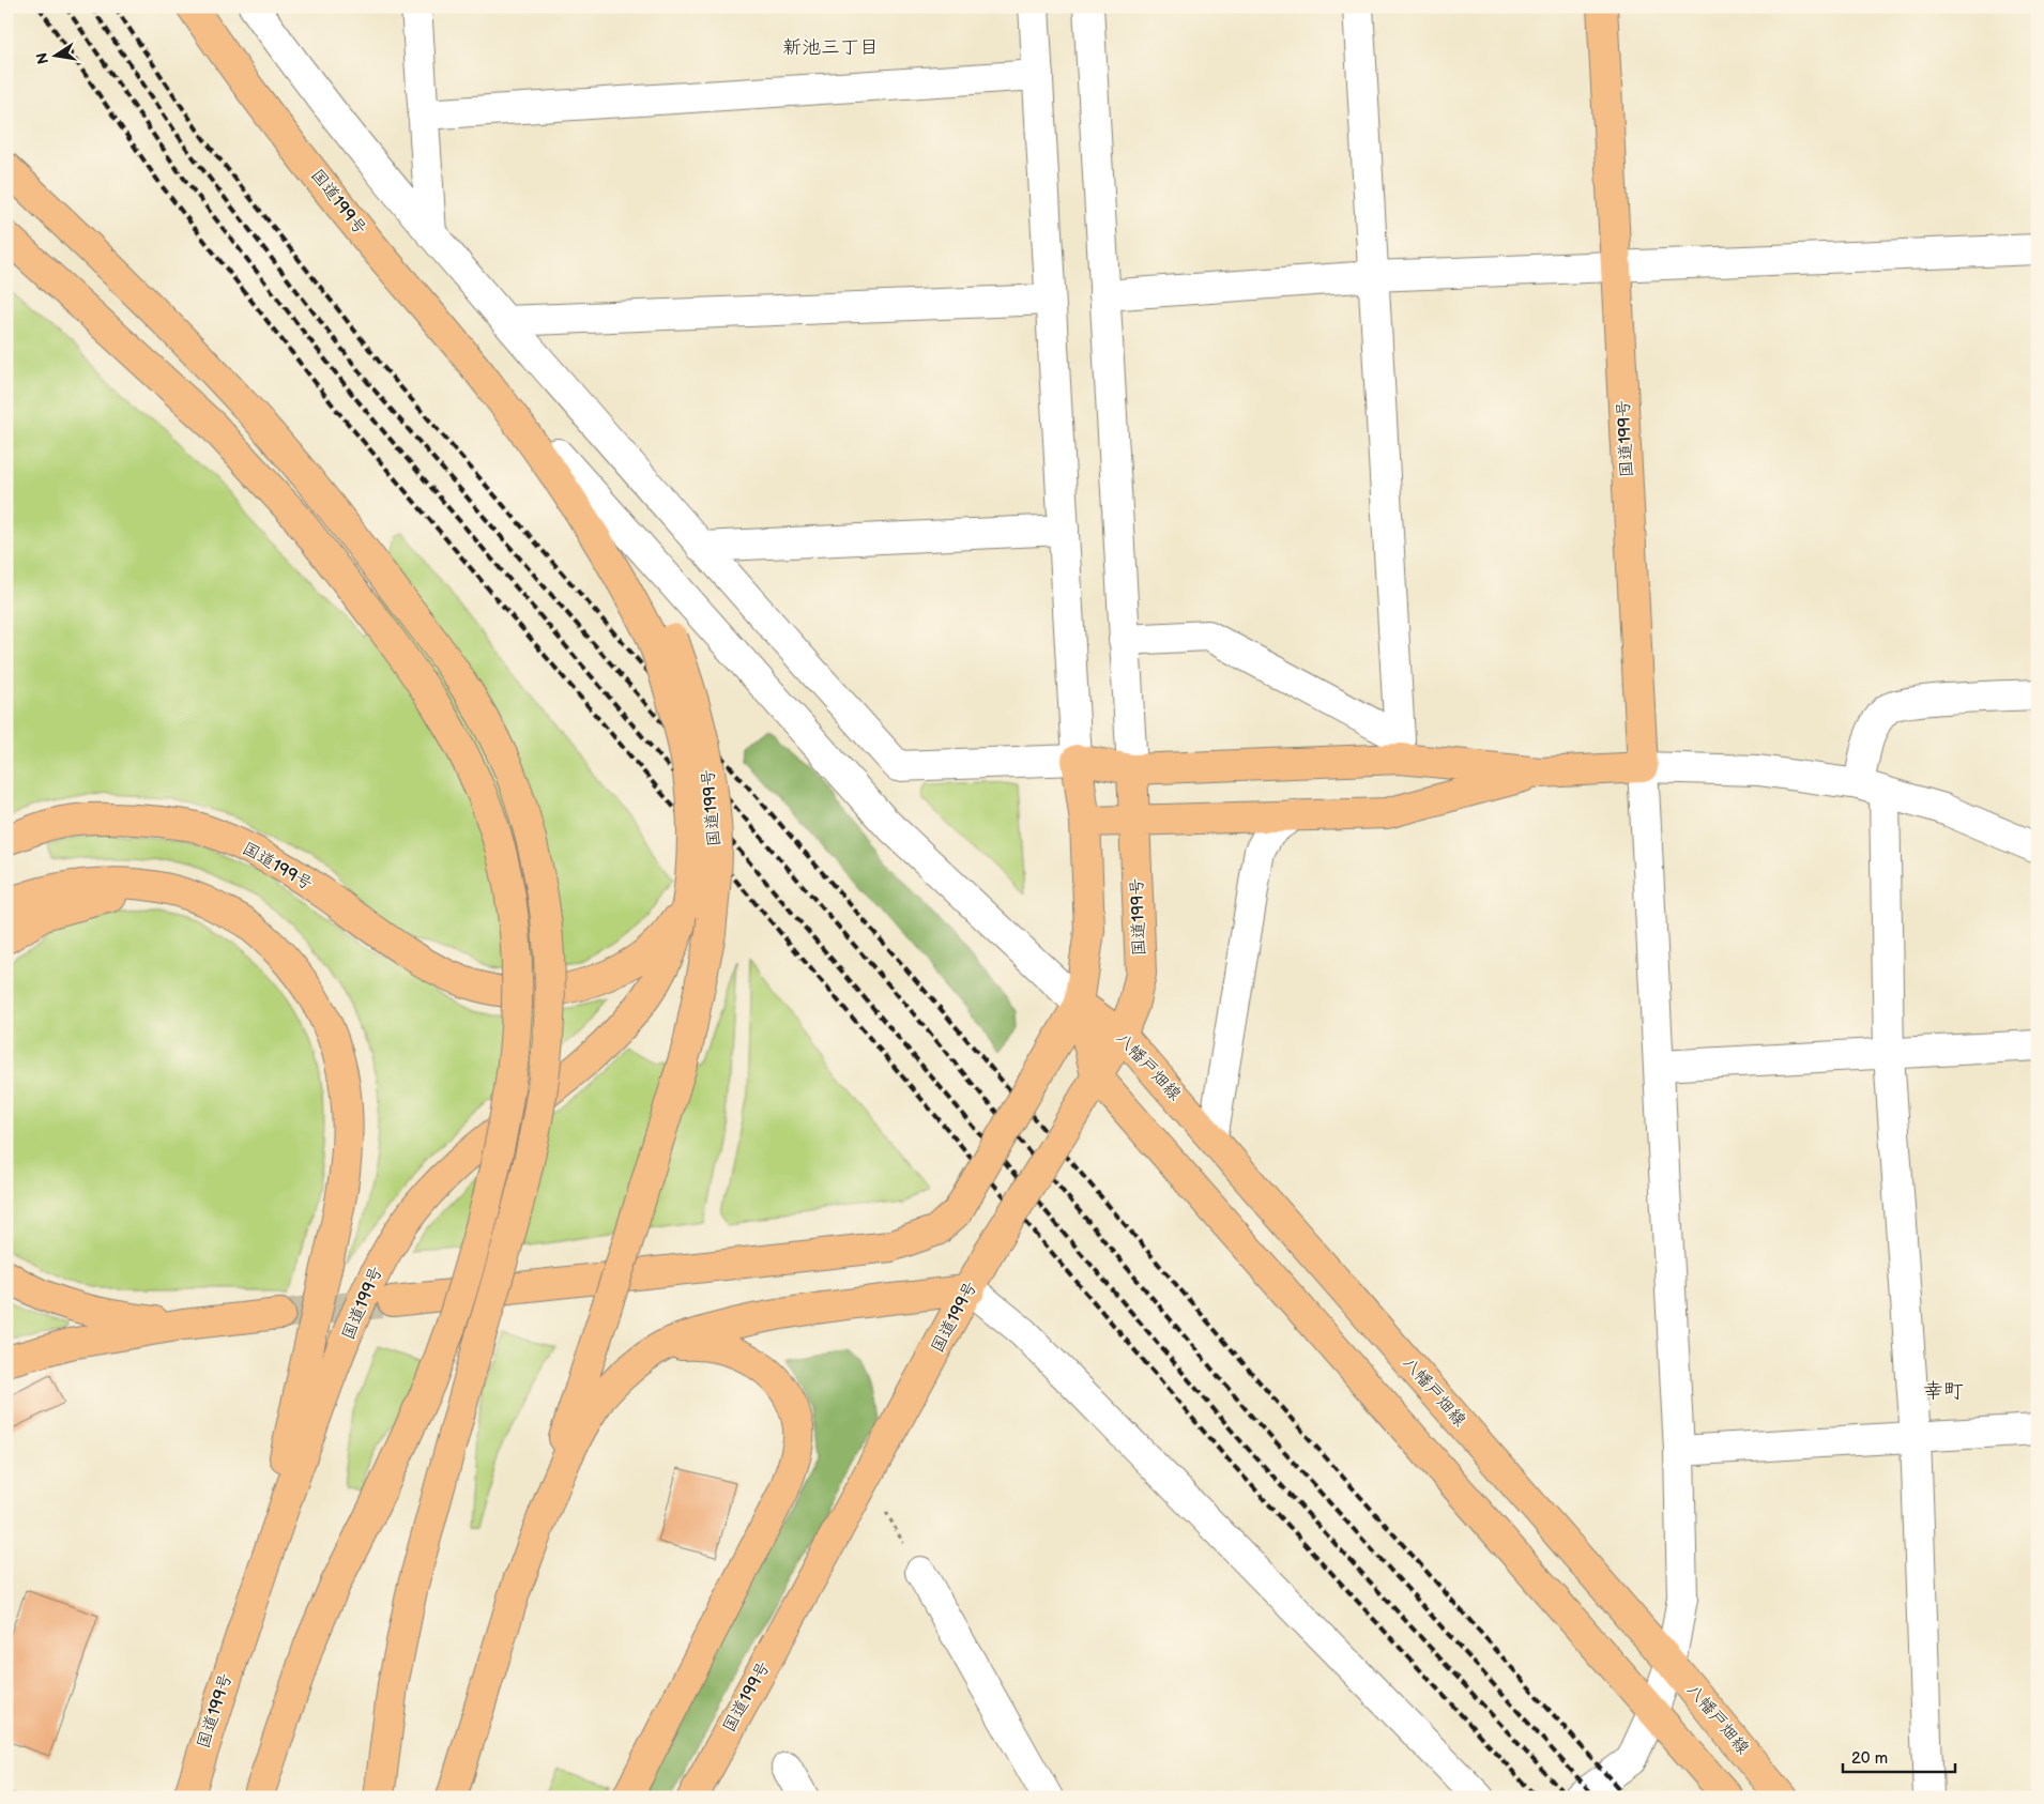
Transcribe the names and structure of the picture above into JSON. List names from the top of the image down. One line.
{"streets":{"main road":["国道199号","八幡戸畑線"]},"crossings":[["国道199号","八幡戸畑線"]],"districts":["新池三丁目","幸町"],"scale_bar":"20 m","north":"left"}
